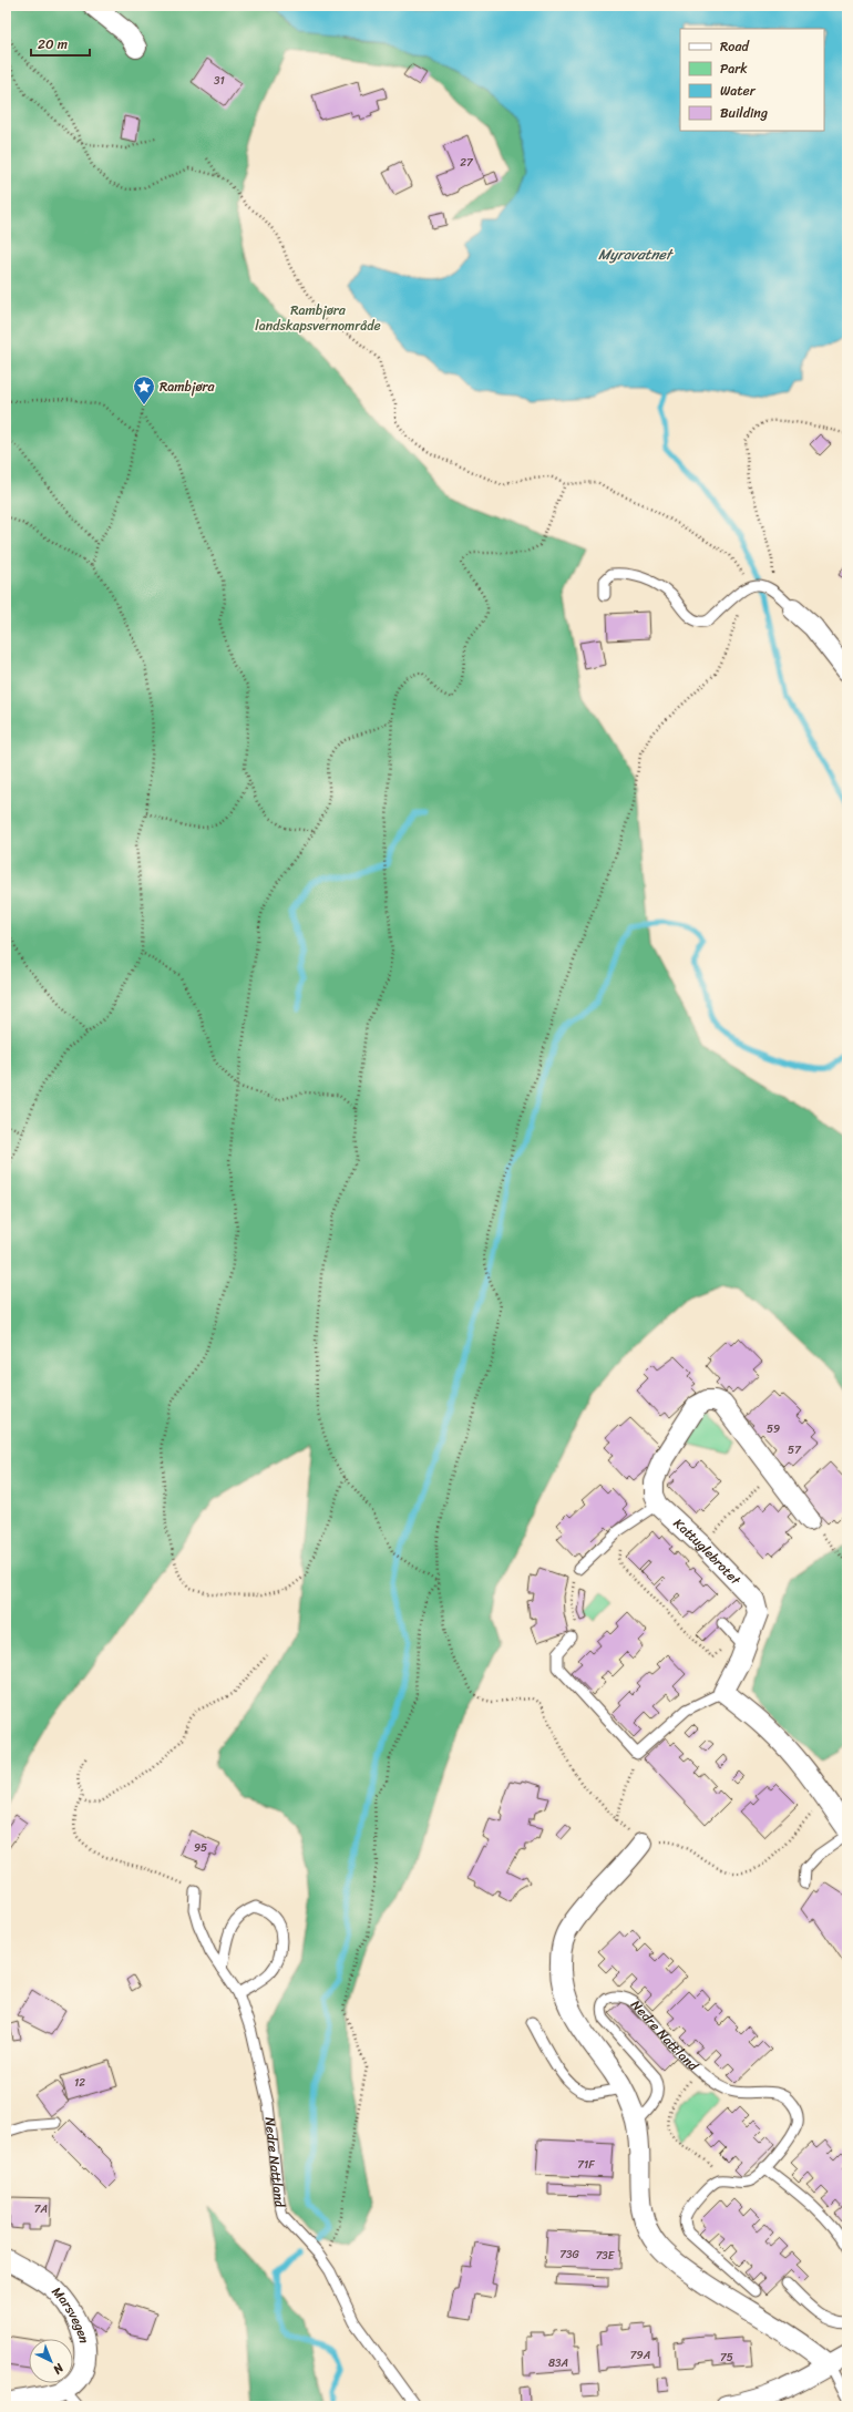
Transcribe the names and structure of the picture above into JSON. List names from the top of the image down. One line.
{"streets":{"street":["Kattuglebrotet","Marsvegen"],"lane":["Nedre Nattland"]},"water":["Myravatnet"],"parks":["Rambjøra landskapsvernområde"],"places":{"place":["Rambjøra"]},"house_numbers":["31","27","59","57","95","12","71F","7A","73G","73E","79A","75","83A"],"legend":["Road","Park","Water","Building"],"scale_bar":"20 m","north":"bottom right"}
